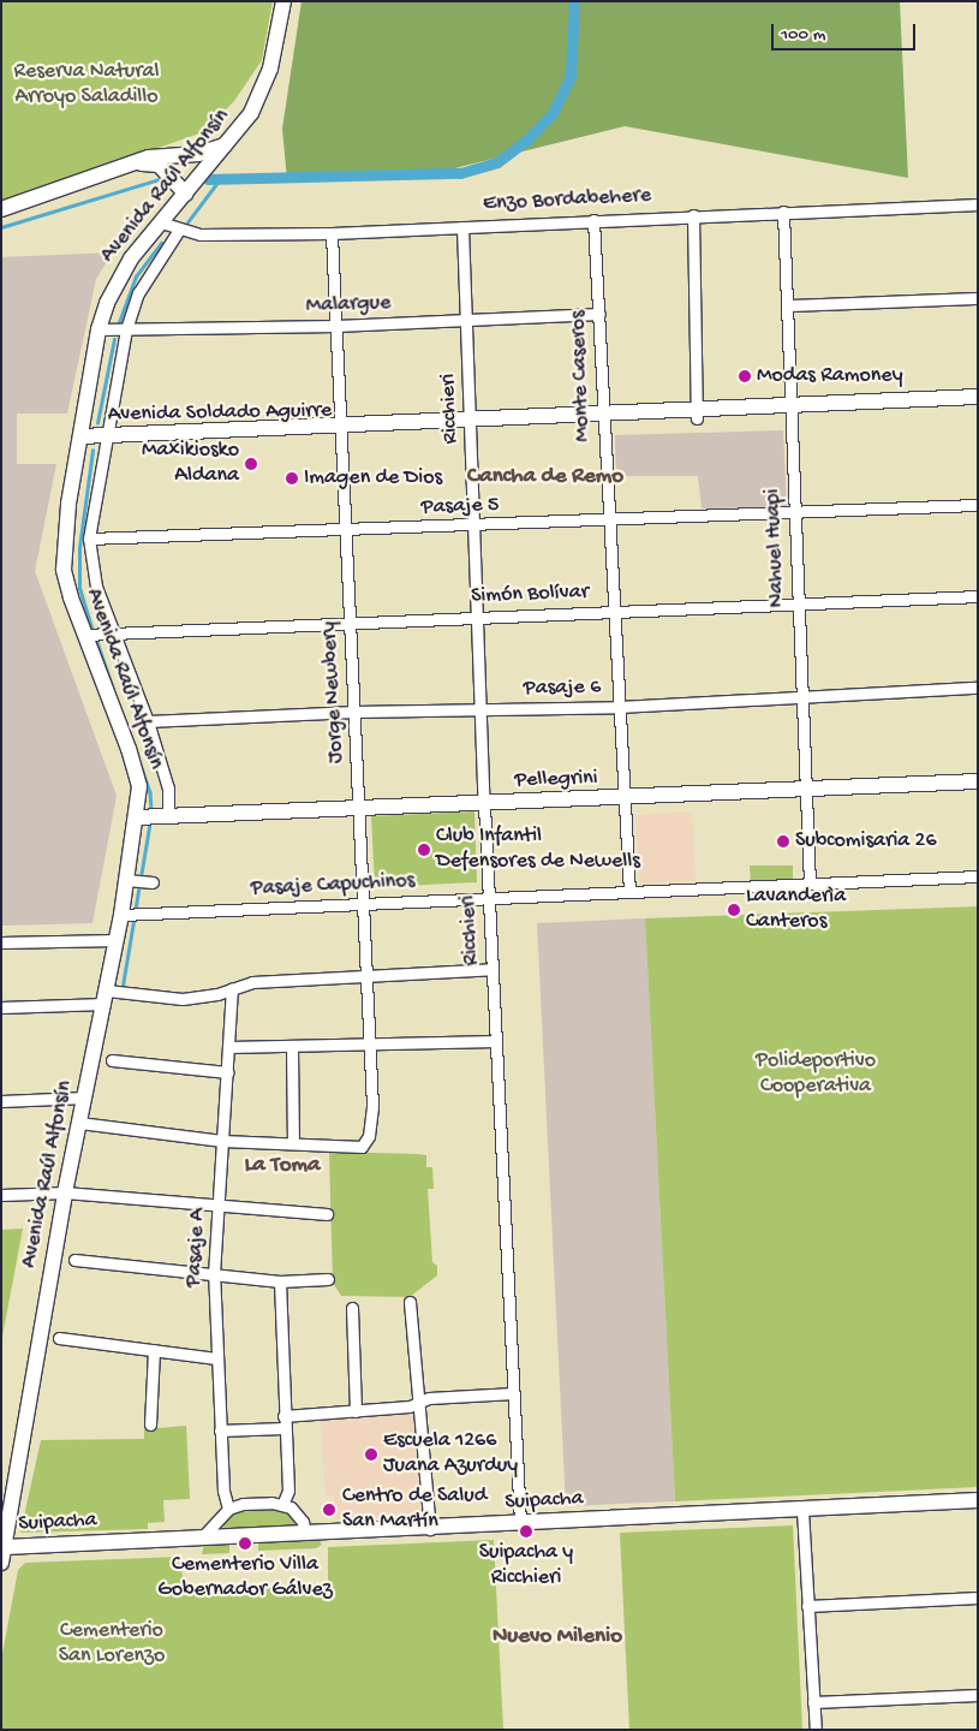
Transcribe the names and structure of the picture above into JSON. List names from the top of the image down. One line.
{"streets":{"main road":["Avenida Raúl Alfonsín","Avenida Soldado Aguirre","Pellegrini","Suipacha"],"street":["Enzo Bordabehere","Malargue","Monte Caseros","Ricchieri","Pasaje 5","Nahuel Huapi","Simón Bolívar","Pasaje 6","Jorge Newbery","Pasaje Capuchinos","Pasaje A"]},"crossings":[["Avenida Raúl Alfonsín","Enzo Bordabehere"],["Avenida Raúl Alfonsín","Malargue"],["Avenida Raúl Alfonsín","Avenida Soldado Aguirre"],["Avenida Raúl Alfonsín","Simón Bolívar"],["Avenida Raúl Alfonsín","Pellegrini"],["Avenida Raúl Alfonsín","Pasaje Capuchinos"],["Avenida Raúl Alfonsín","Suipacha"],["Enzo Bordabehere","Monte Caseros"],["Enzo Bordabehere","Ricchieri"],["Enzo Bordabehere","Nahuel Huapi"],["Enzo Bordabehere","Jorge Newbery"],["Malargue","Monte Caseros"],["Malargue","Ricchieri"],["Malargue","Jorge Newbery"],["Monte Caseros","Avenida Soldado Aguirre"],["Monte Caseros","Pasaje 5"],["Monte Caseros","Simón Bolívar"],["Monte Caseros","Pasaje 6"],["Monte Caseros","Pellegrini"],["Monte Caseros","Pasaje Capuchinos"],["Ricchieri","Avenida Soldado Aguirre"],["Ricchieri","Pasaje 5"],["Ricchieri","Simón Bolívar"],["Ricchieri","Pasaje 6"],["Ricchieri","Pellegrini"],["Ricchieri","Pasaje Capuchinos"],["Ricchieri","Suipacha"],["Avenida Soldado Aguirre","Nahuel Huapi"],["Avenida Soldado Aguirre","Jorge Newbery"],["Pasaje 5","Nahuel Huapi"],["Pasaje 5","Jorge Newbery"],["Nahuel Huapi","Simón Bolívar"],["Nahuel Huapi","Pasaje 6"],["Nahuel Huapi","Pellegrini"],["Nahuel Huapi","Pasaje Capuchinos"],["Simón Bolívar","Jorge Newbery"],["Pasaje 6","Jorge Newbery"],["Jorge Newbery","Pellegrini"],["Jorge Newbery","Pasaje Capuchinos"]],"districts":["Cancha de Remo","La Toma","Nuevo Milenio"],"parks":["Reserva Natural Arroyo Saladillo","Polideportivo Cooperativa","Cementerio San Lorenzo"],"places":["Modas Ramoney","Maxikiosko Aldana","Imagen de Dios","Subcomisaria 26","Club Infantil Defensores de Newells","Lavanderìa Canteros","Escuela 1266 Juana Azurduy","Centro de Salud San Martín","Suipacha y Ricchieri","Cementerio Villa Gobernador Gálvez"],"scale_bar":"100 m"}
